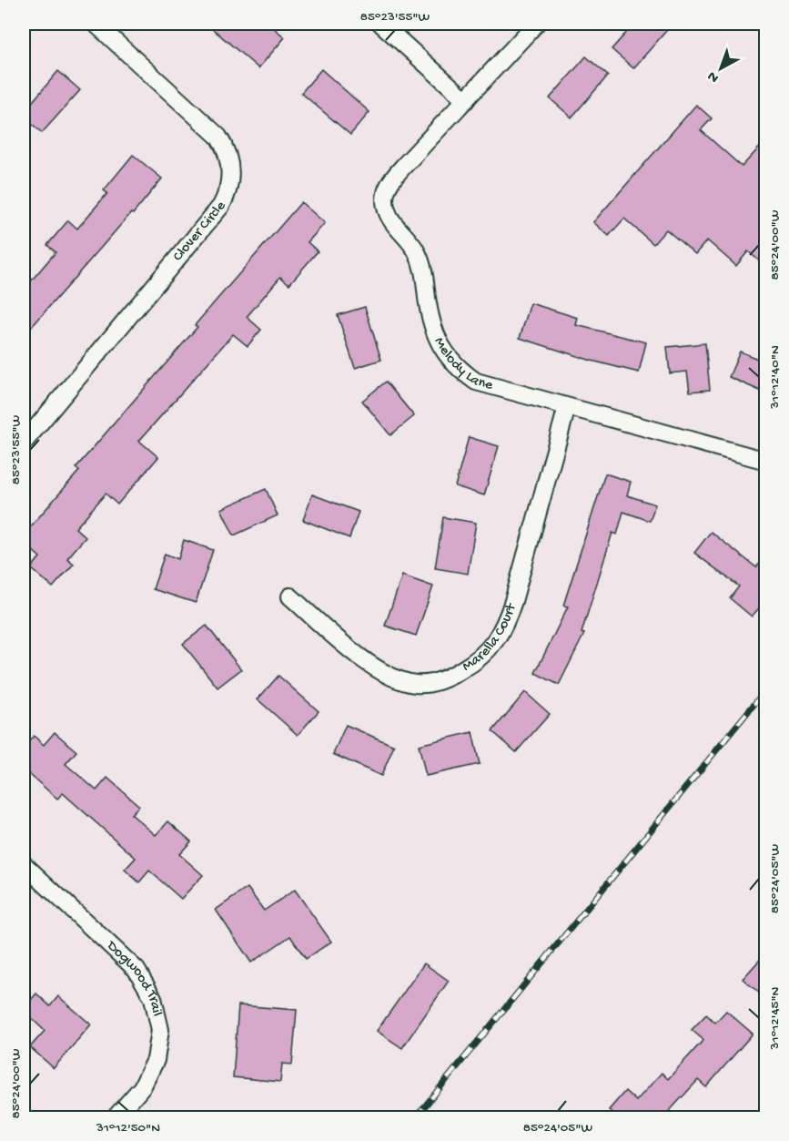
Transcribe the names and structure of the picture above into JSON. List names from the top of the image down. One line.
{"streets":{"street":["Clover Circle","Melody Lane","Marella Court","Dogwood Trail"]},"crossings":[["Melody Lane","Marella Court"]],"north":"bottom left","coordinates":["85°23'55\"W","85°24'00\"W","31°12'40\"N","85°24'05\"W","31°12'45\"N","31°12'50\"N"]}
